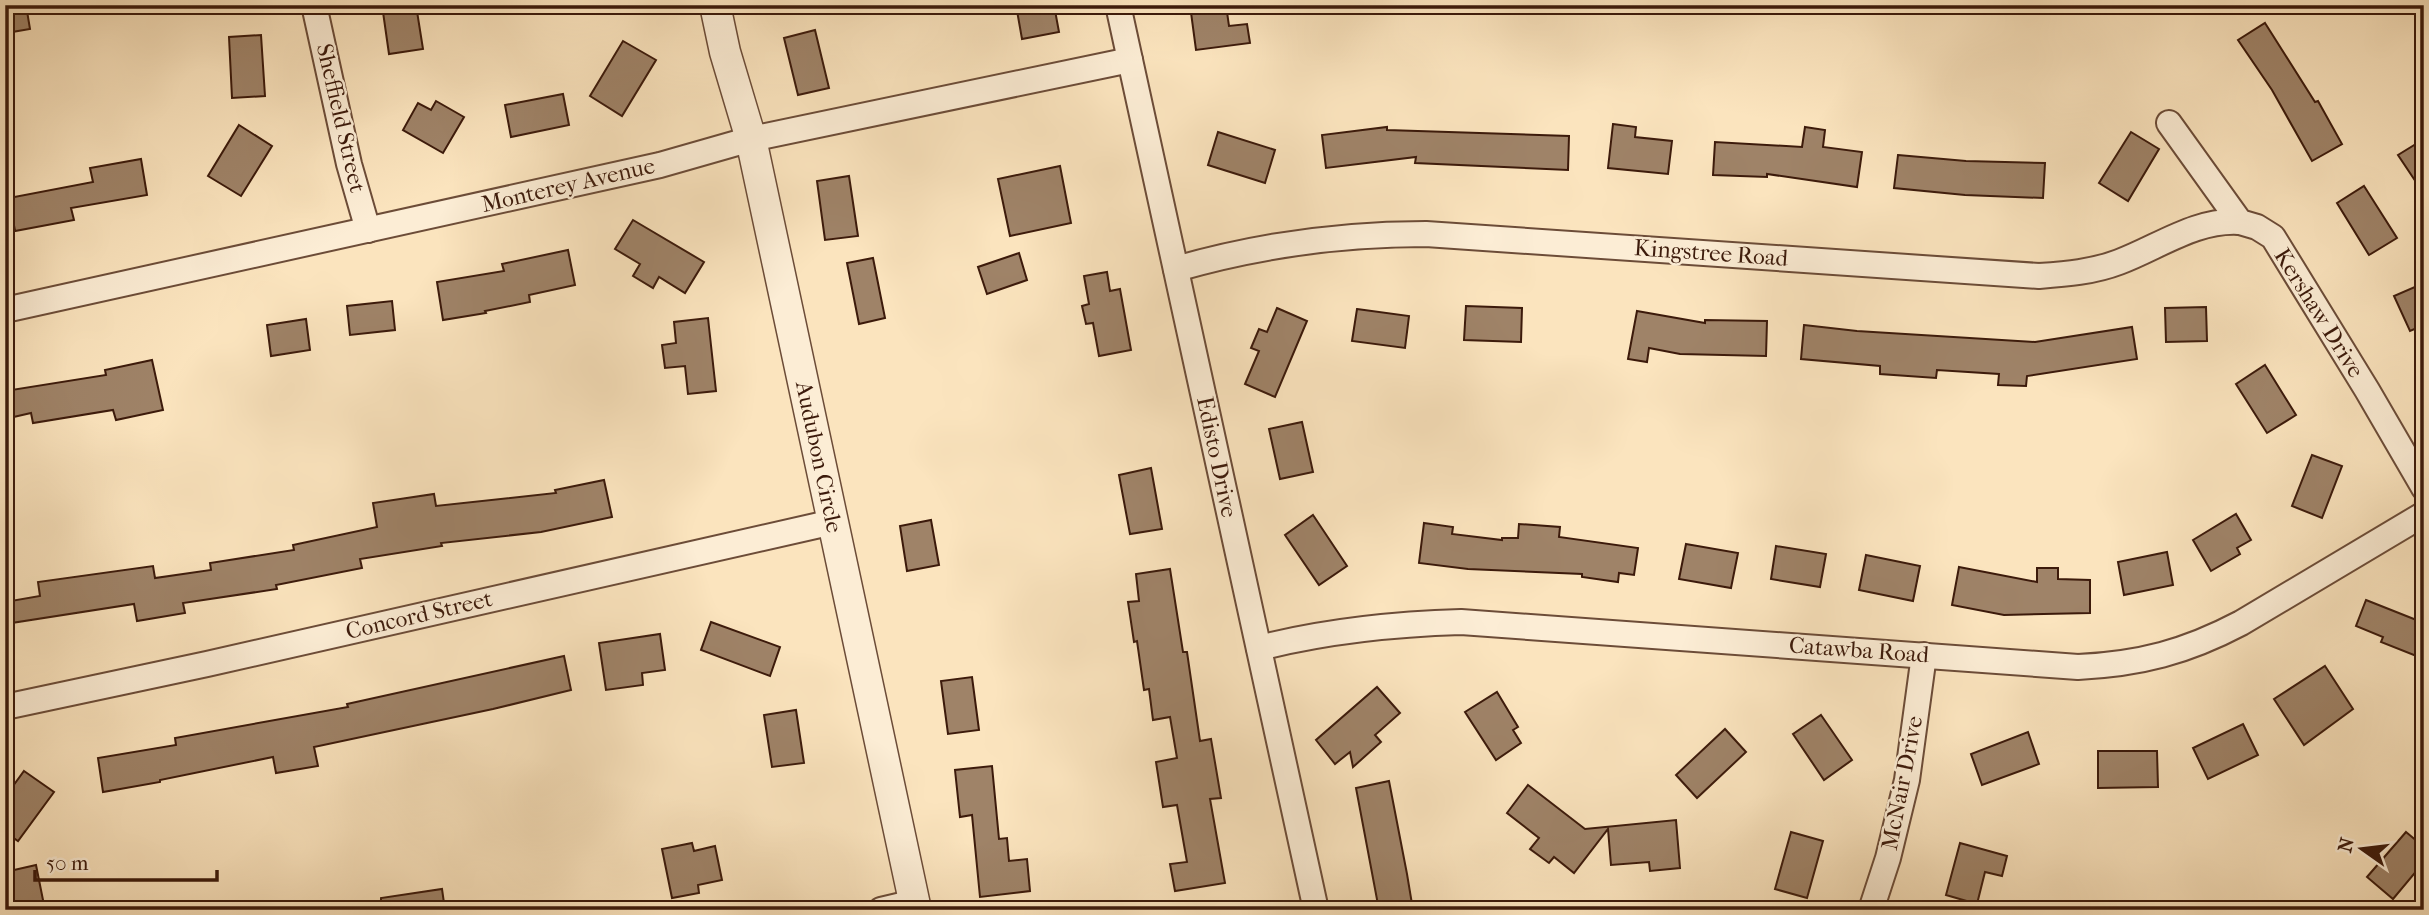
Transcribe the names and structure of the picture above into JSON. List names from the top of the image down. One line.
{"streets":{"street":["Sheffield Street","Monterey Avenue","Kingstree Road","Kershaw Drive","Audubon Circle","Edisto Drive","Concord Street","Catawba Road","McNair Drive"]},"crossings":[["Sheffield Street","Monterey Avenue"],["Monterey Avenue","Audubon Circle"],["Monterey Avenue","Edisto Drive"],["Kingstree Road","Kershaw Drive"],["Kingstree Road","Edisto Drive"],["Audubon Circle","Concord Street"],["Edisto Drive","Catawba Road"],["Catawba Road","McNair Drive"]],"scale_bar":"50 m","north":"left"}
